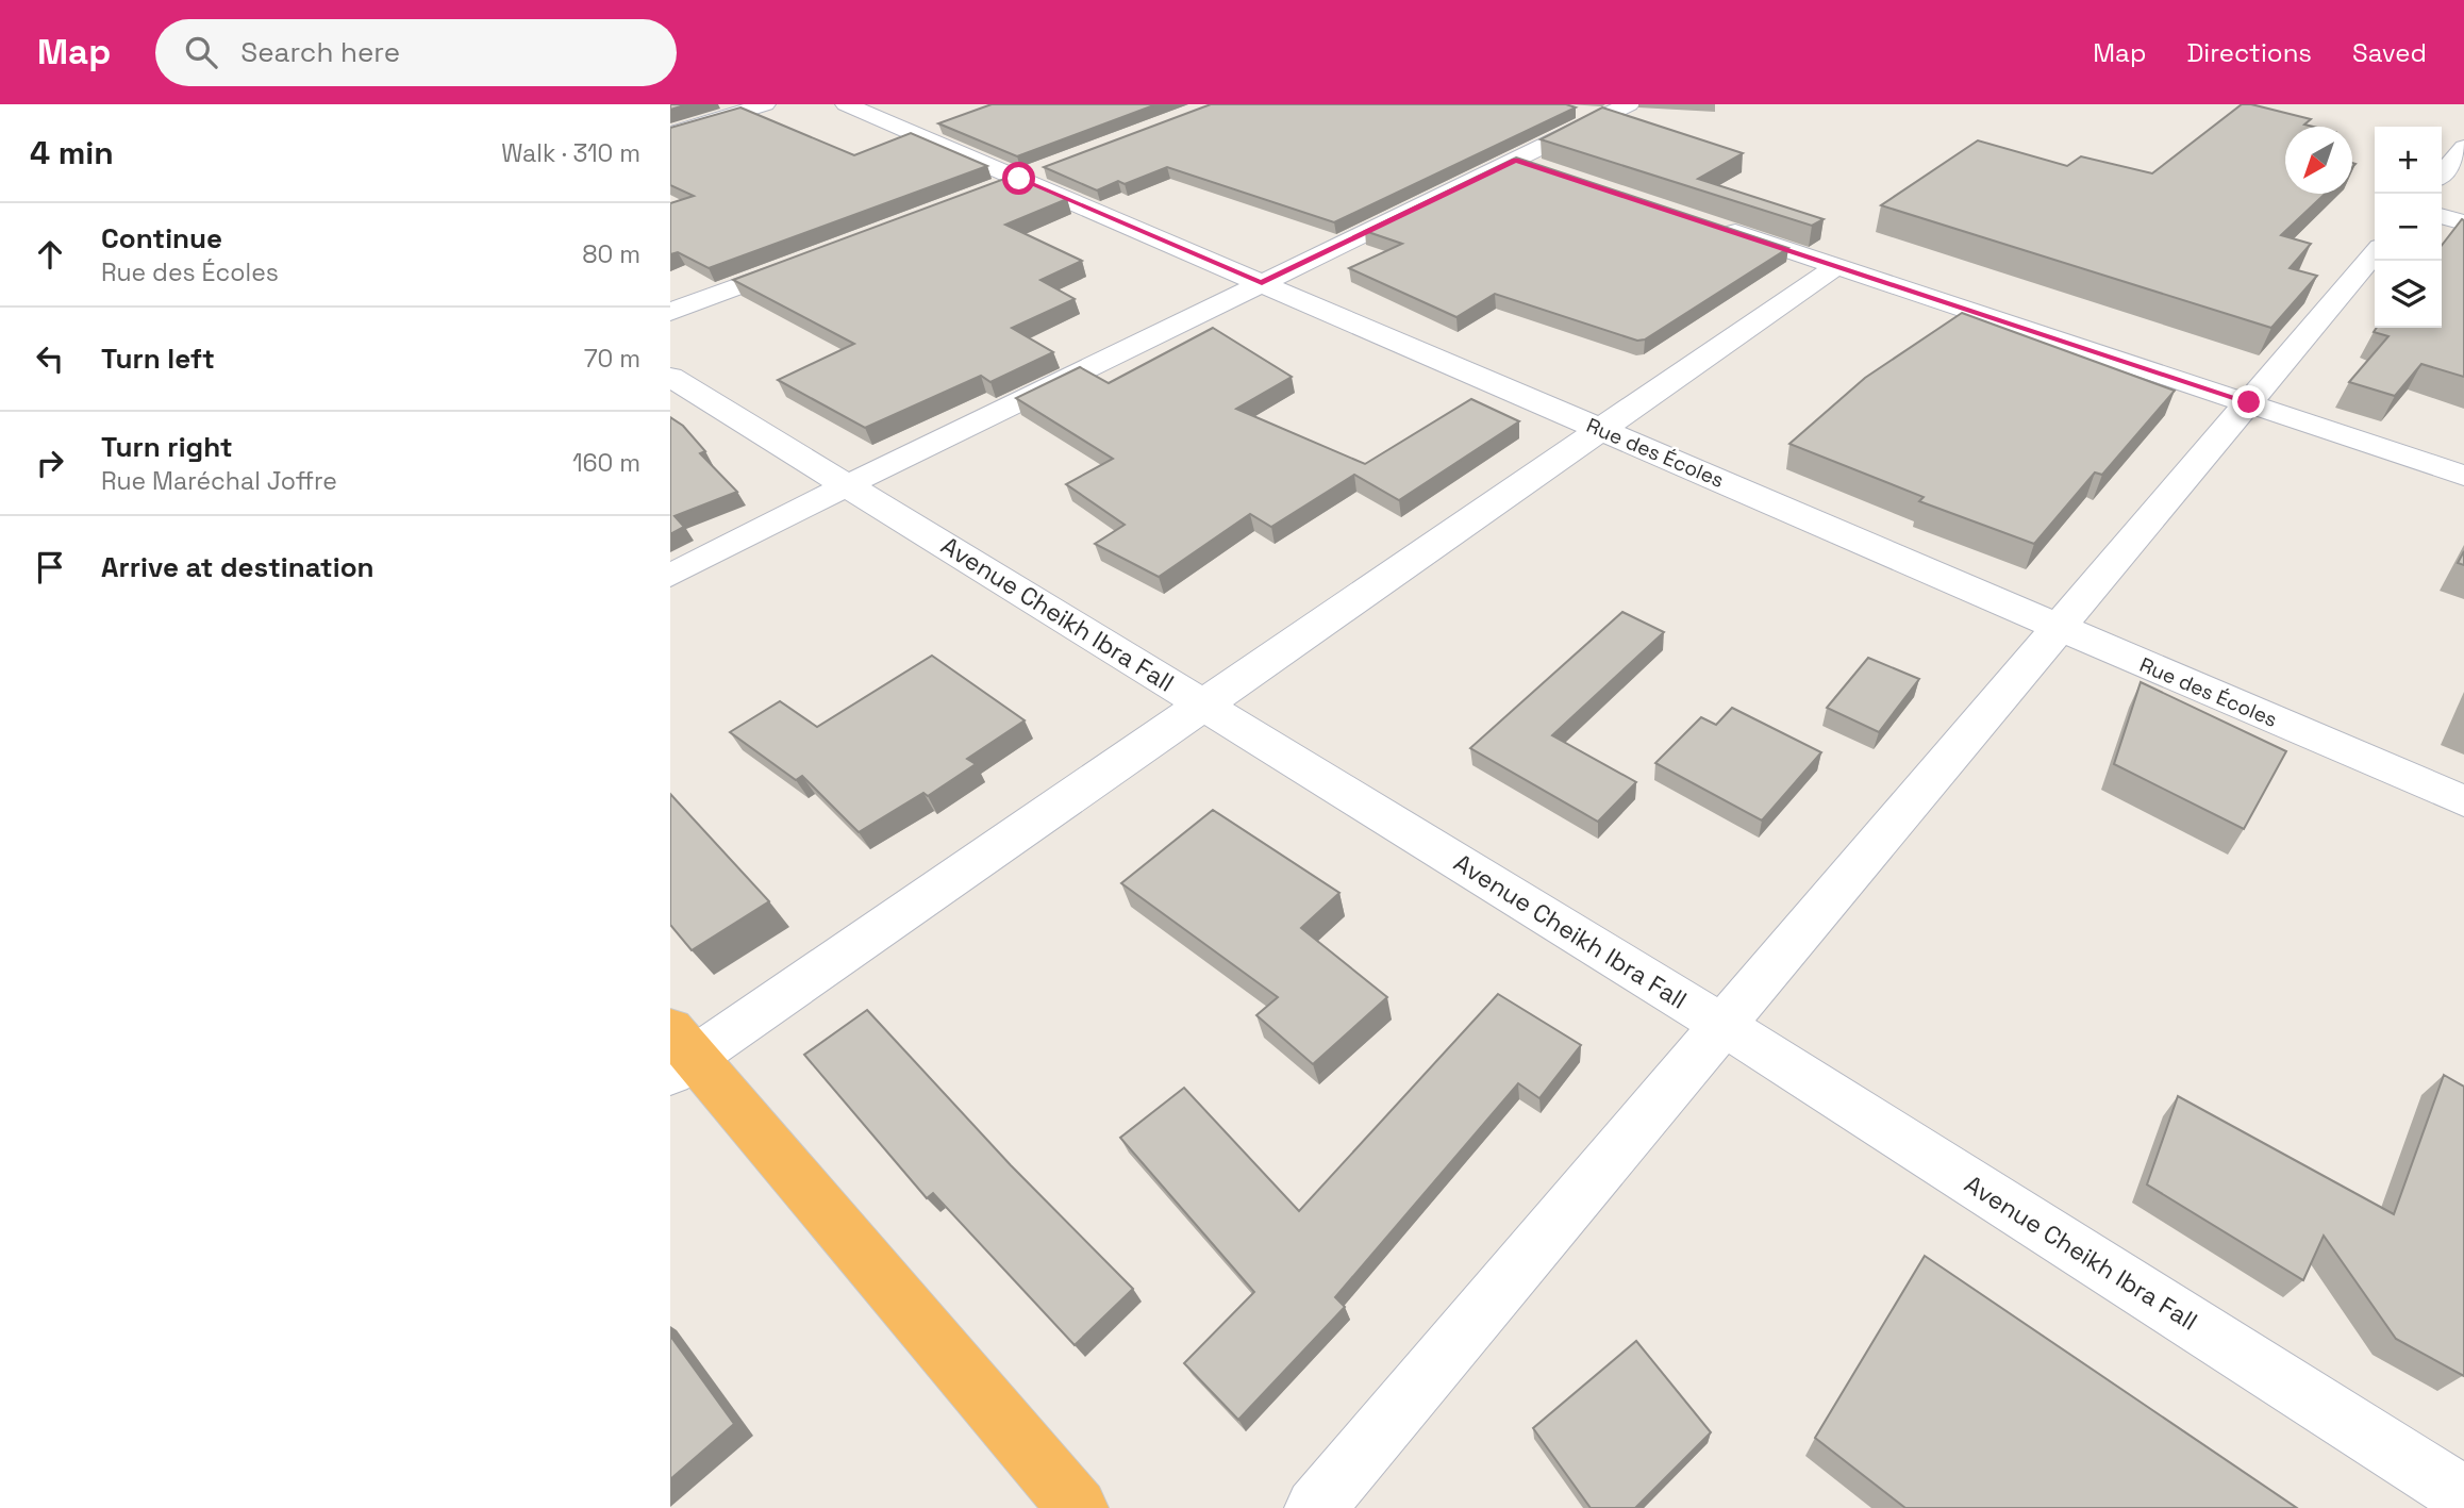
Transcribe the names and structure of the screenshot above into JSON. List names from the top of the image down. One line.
{"streets":{"street":["Rue des Écoles","Avenue Cheikh Ibra Fall"]},"north":"bottom left","page":{"header":"Map","search":"Search here","nav":["Map","Directions","Saved"],"heading":["4 min","Walk · 310 m"],"map_buttons":["+","−"],"list":[["Continue","Rue des Écoles","80 m"],["Turn left","70 m"],["Turn right","Rue Maréchal Joffre","160 m"],"Arrive at destination"]}}
